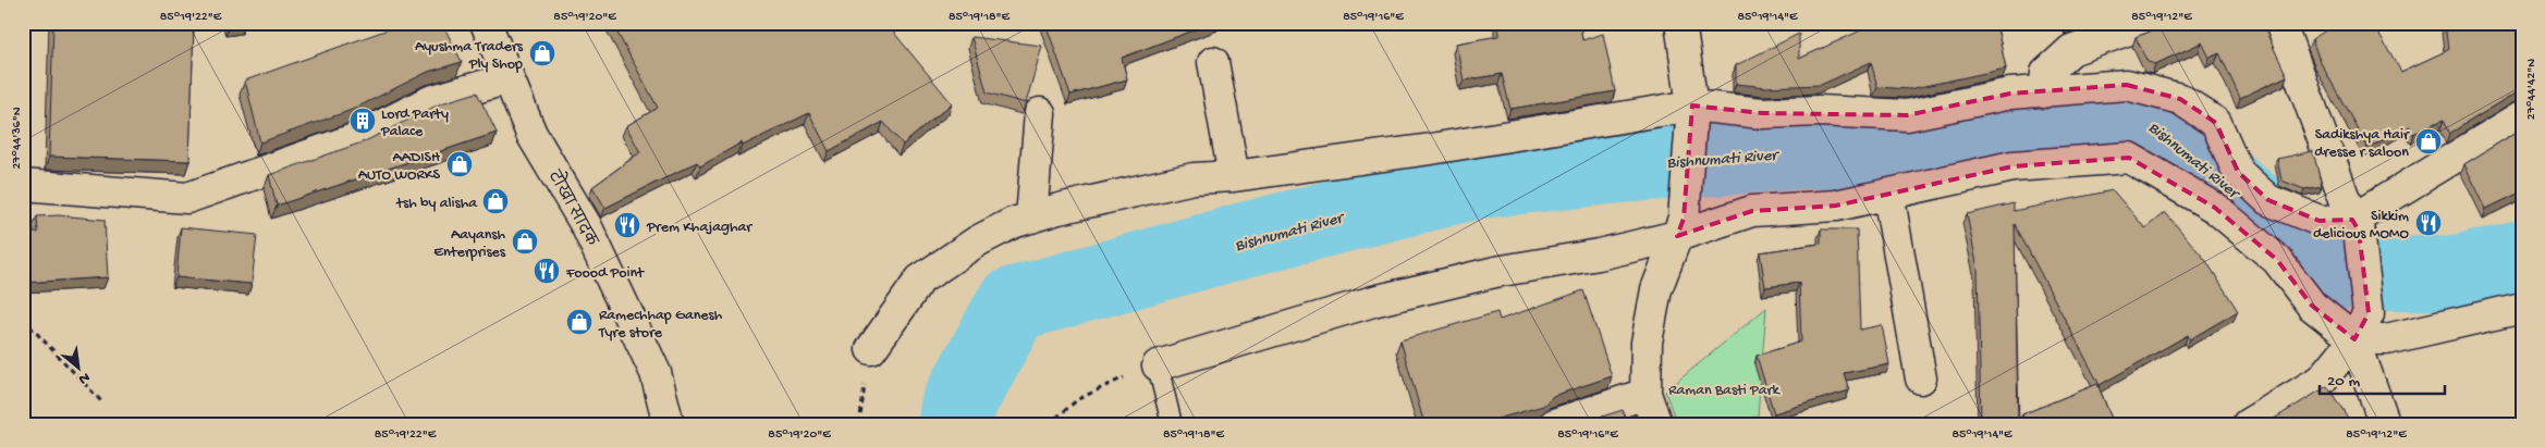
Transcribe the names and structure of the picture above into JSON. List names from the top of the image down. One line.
{"streets":{"street":["टोखा सादक"]},"water":["Bishnumati River"],"parks":["Raman Basti Park"],"places":{"shop":["Ayushma Traders Ply Shop","Sadikshya Hair dresse r saloon","AADISH AUTO WORKS","tsh by alisha","Aayansh Enterprises","Ramechhap Ganesh Tyre store"],"building":["Lord Party Palace"],"restaurant":["Sikkim delicious MOMO","Prem Khajaghar","Foood Point"]},"scale_bar":"20 m","north":"bottom right","coordinates":["85°19'22\"E","85°19'20\"E","85°19'18\"E","85°19'16\"E","85°19'14\"E","85°19'12\"E","27°44'42\"N","27°44'36\"N"]}
